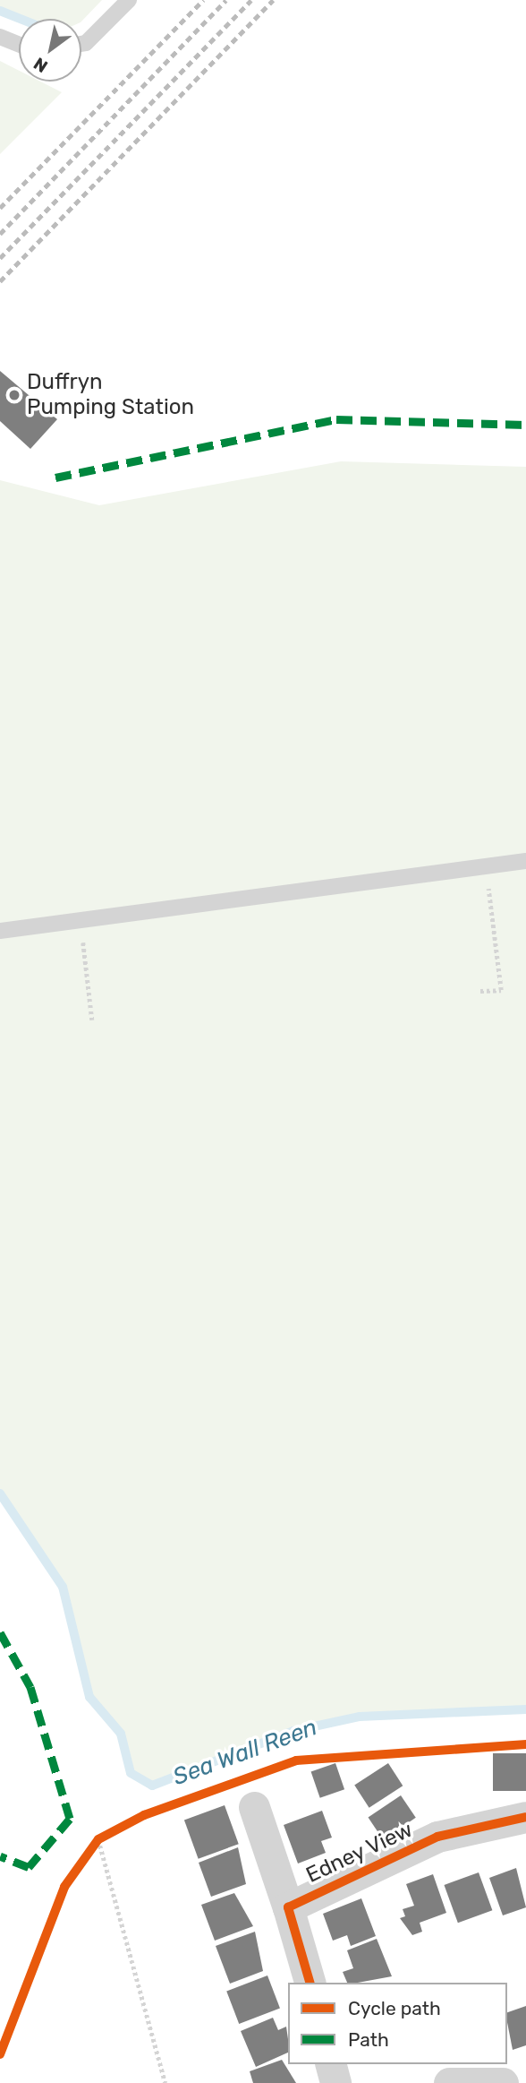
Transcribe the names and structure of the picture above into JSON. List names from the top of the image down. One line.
{"streets":{"street":["Edney View"]},"water":["Sea Wall Reen"],"places":["Duffryn Pumping Station"],"legend":["Cycle path","Path"],"north":"bottom left"}
